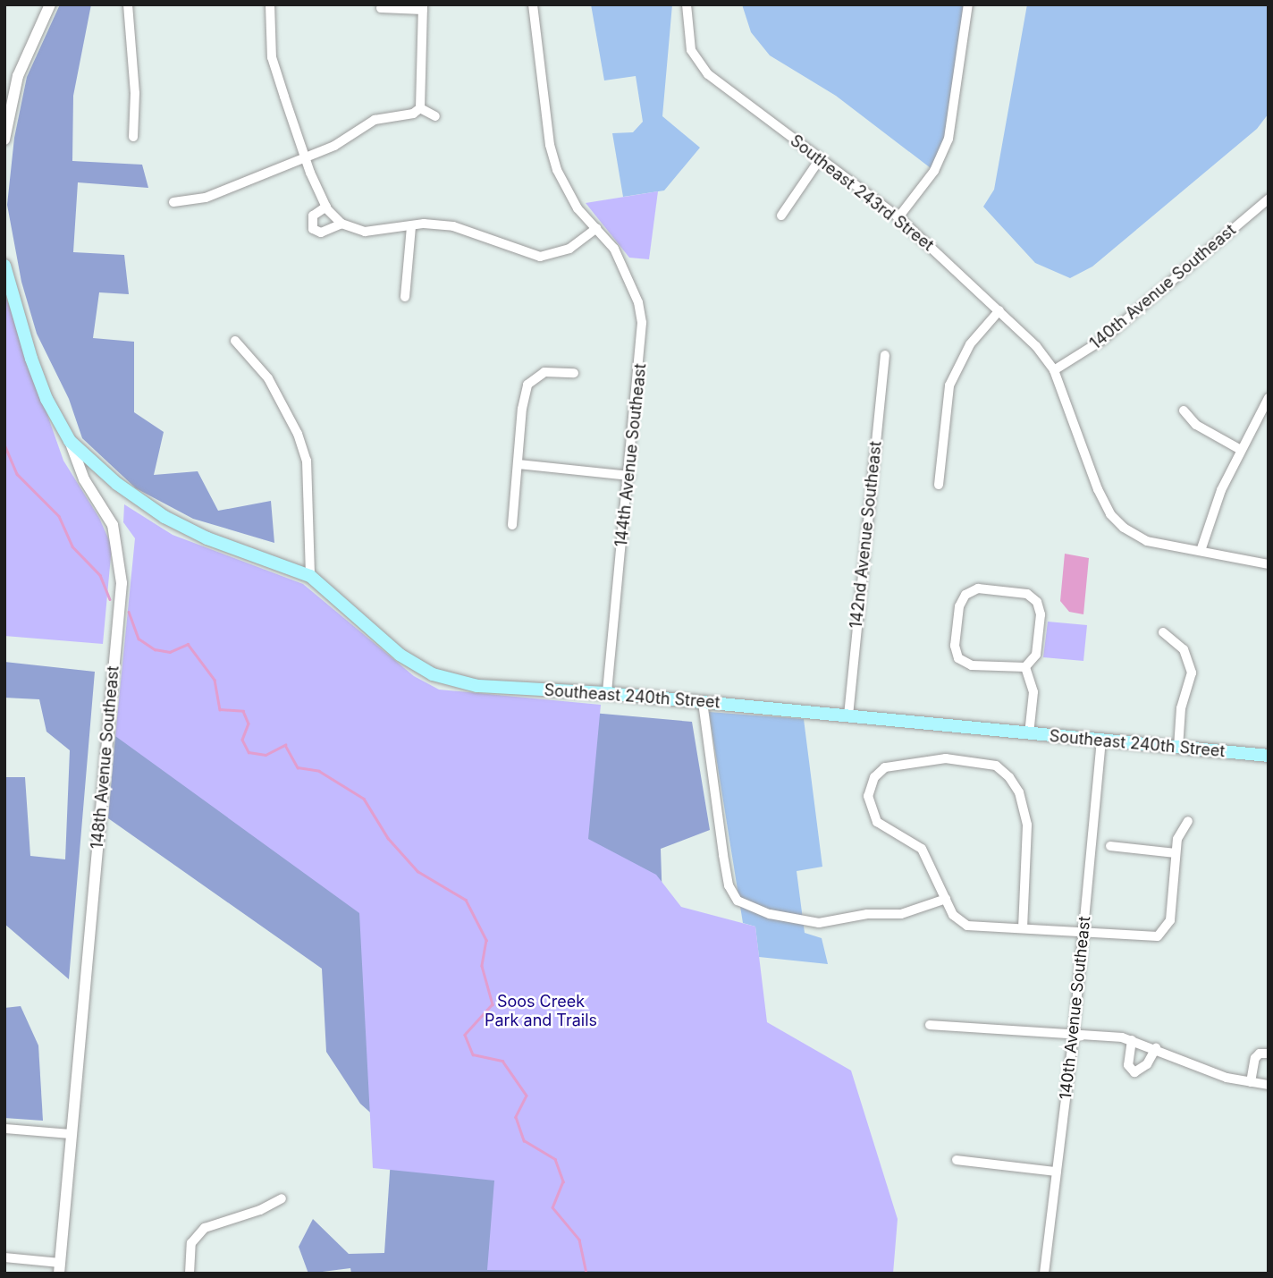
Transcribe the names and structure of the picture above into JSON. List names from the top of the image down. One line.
{"streets":{"main road":["Southeast 240th Street","148th Avenue Southeast"],"street":["Southeast 243rd Street","140th Avenue Southeast","144th Avenue Southeast","142nd Avenue Southeast"]},"crossings":[["Southeast 243rd Street","140th Avenue Southeast"],["140th Avenue Southeast","Southeast 240th Street"],["144th Avenue Southeast","Southeast 240th Street"],["142nd Avenue Southeast","Southeast 240th Street"],["Southeast 240th Street","148th Avenue Southeast"]],"parks":["Soos Creek Park and Trails"]}
